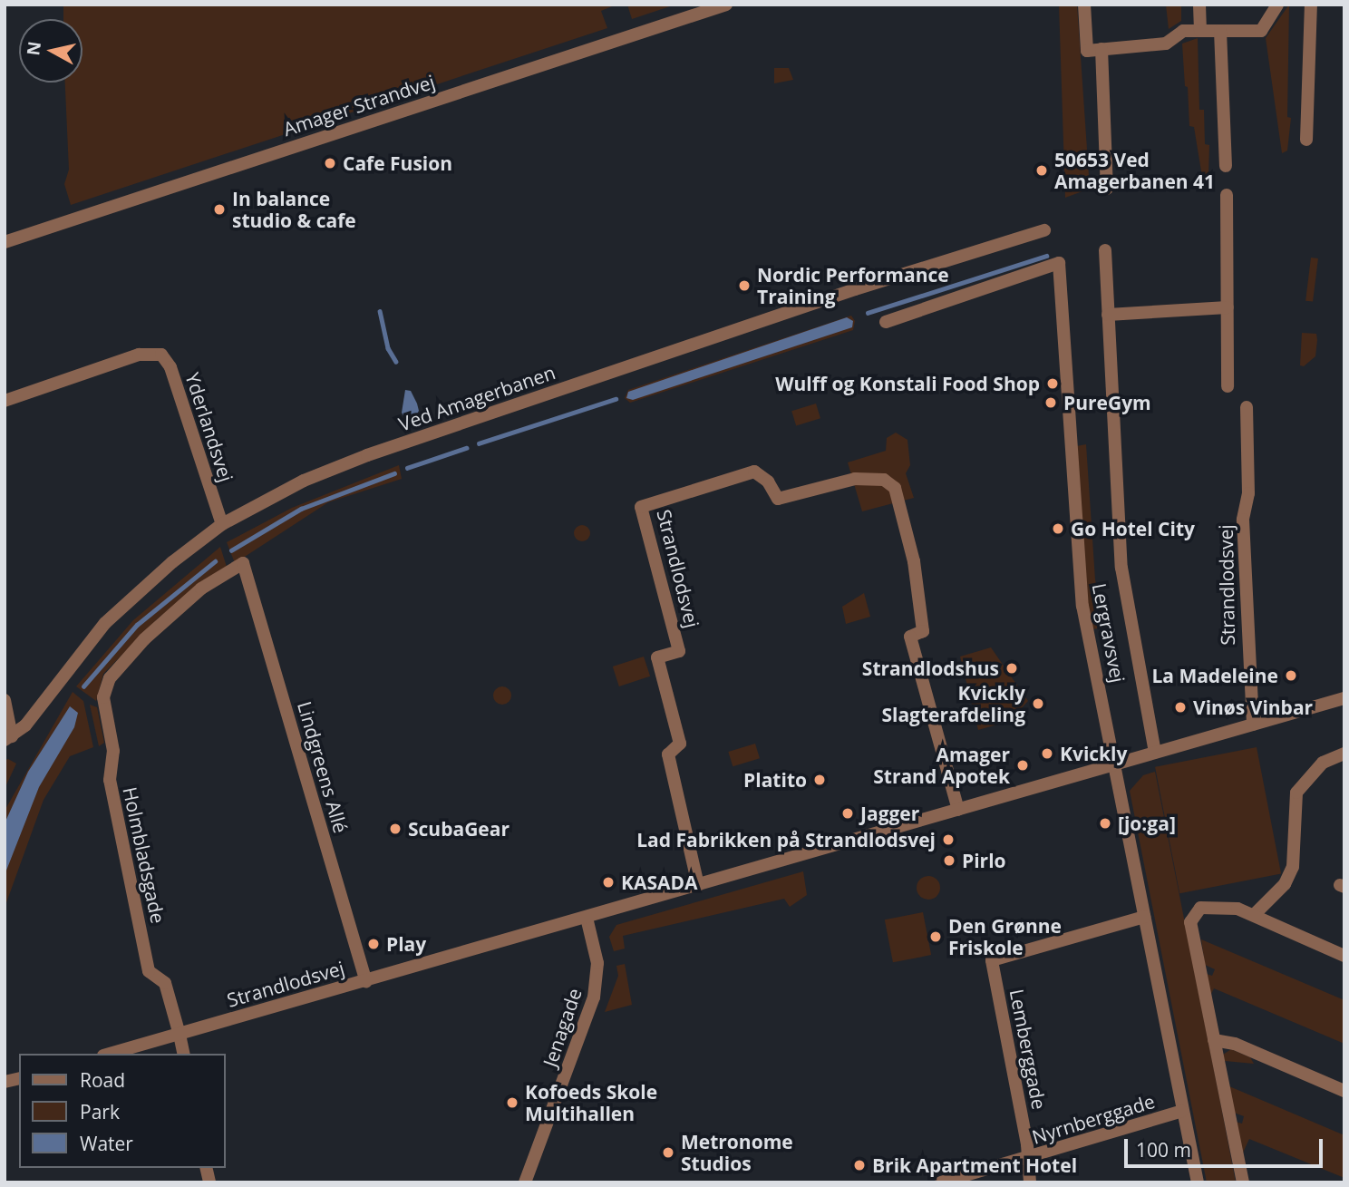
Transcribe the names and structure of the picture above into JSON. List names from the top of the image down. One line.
{"streets":{"street":["Amager Strandvej","Ved Amagerbanen","Yderlandsvej","Strandlodsvej","Lergravsvej","Lindgreens Allé","Holmbladsgade","Jenagade","Lemberggade","Nyrnberggade"]},"crossings":[["Ved Amagerbanen","Yderlandsvej"],["Strandlodsvej","Lergravsvej"],["Strandlodsvej","Lindgreens Allé"],["Strandlodsvej","Holmbladsgade"],["Strandlodsvej","Jenagade"],["Lergravsvej","Lemberggade"],["Lergravsvej","Nyrnberggade"],["Lindgreens Allé","Holmbladsgade"],["Lemberggade","Nyrnberggade"]],"places":["Cafe Fusion","50653 Ved Amagerbanen 41","In balance studio & cafe","Nordic Performance Training","Wulff og Konstali Food Shop","PureGym","Go Hotel City","Strandlodshus","La Madeleine","Kvickly Slagterafdeling","Vinøs Vinbar","Kvickly","Amager Strand Apotek","Platito","Jagger","[jo:ga]","ScubaGear","Lad Fabrikken på Strandlodsvej","Pirlo","KASADA","Den Grønne Friskole","Play","Kofoeds Skole Multihallen","Metronome Studios","Brik Apartment Hotel"],"legend":["Road","Park","Water"],"scale_bar":"100 m","north":"left"}
